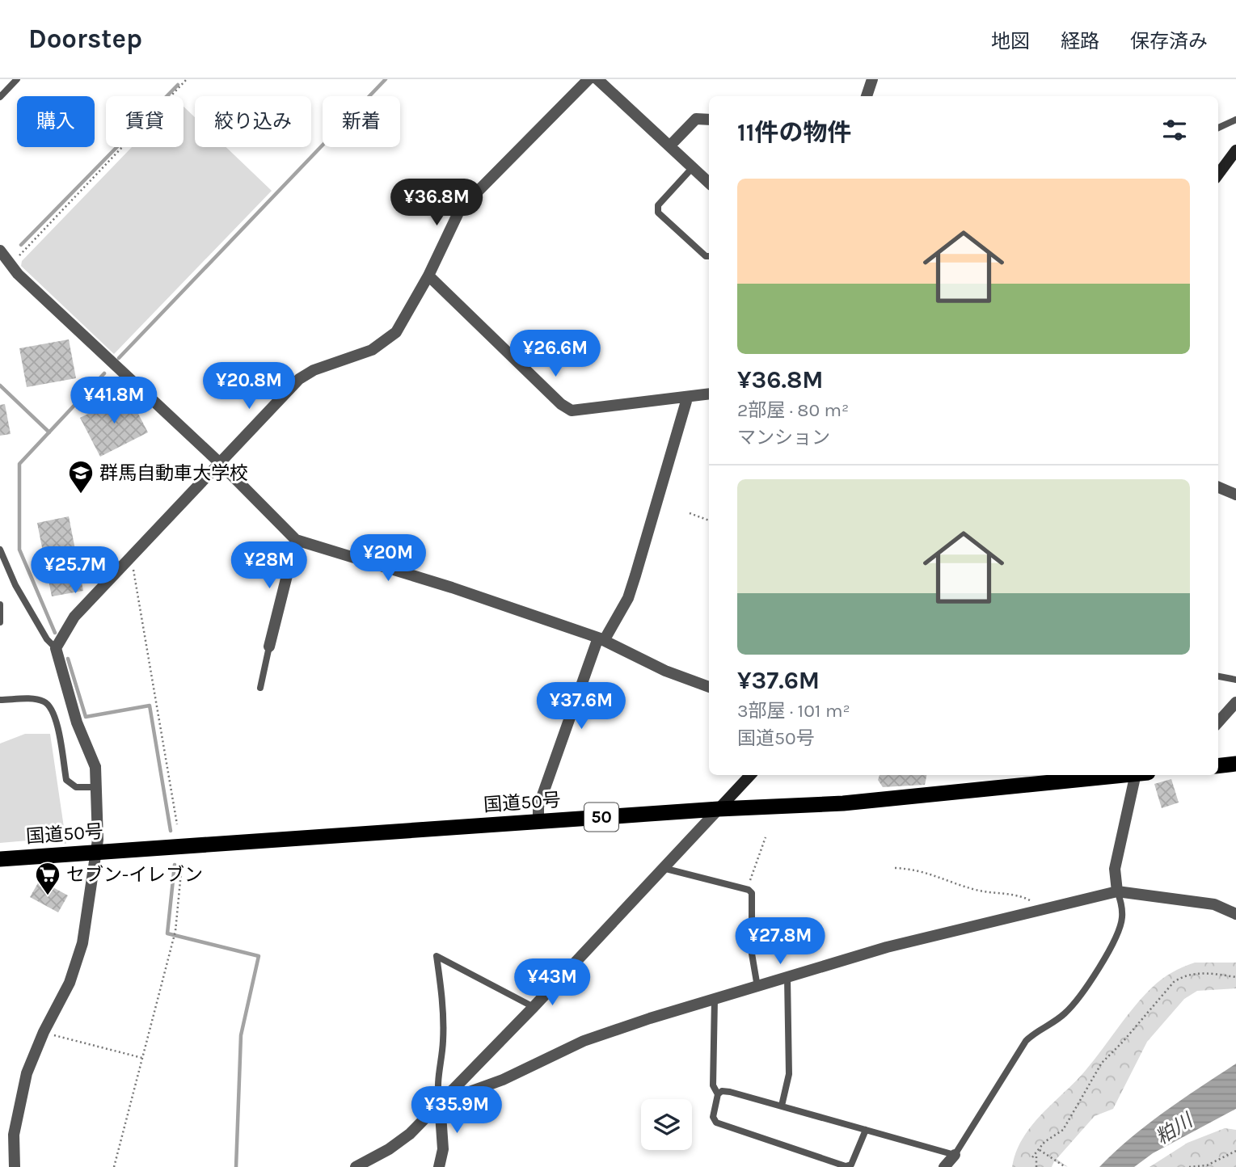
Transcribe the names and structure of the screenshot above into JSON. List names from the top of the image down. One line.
{"streets":{"highway":["国道50号","50"]},"water":["粕川"],"places":{"school or university":["群馬自動車大学校"],"supermarket":["セブン-イレブン"]},"page":{"header":"Doorstep","nav":["地図","経路","保存済み"],"chip":["購入","賃貸","絞り込み","新着"],"heading":"11件の物件","list":[{"name":"¥36.8M","note":"2部屋 · 80 m² · マンション"},{"name":"¥37.6M","note":"3部屋 · 101 m² · 国道50号"}],"price":["¥36.8M","¥26.6M","¥20.8M","¥41.8M","¥20M","¥28M","¥25.7M","¥37.6M","¥27.8M","¥43M","¥35.9M"]}}
